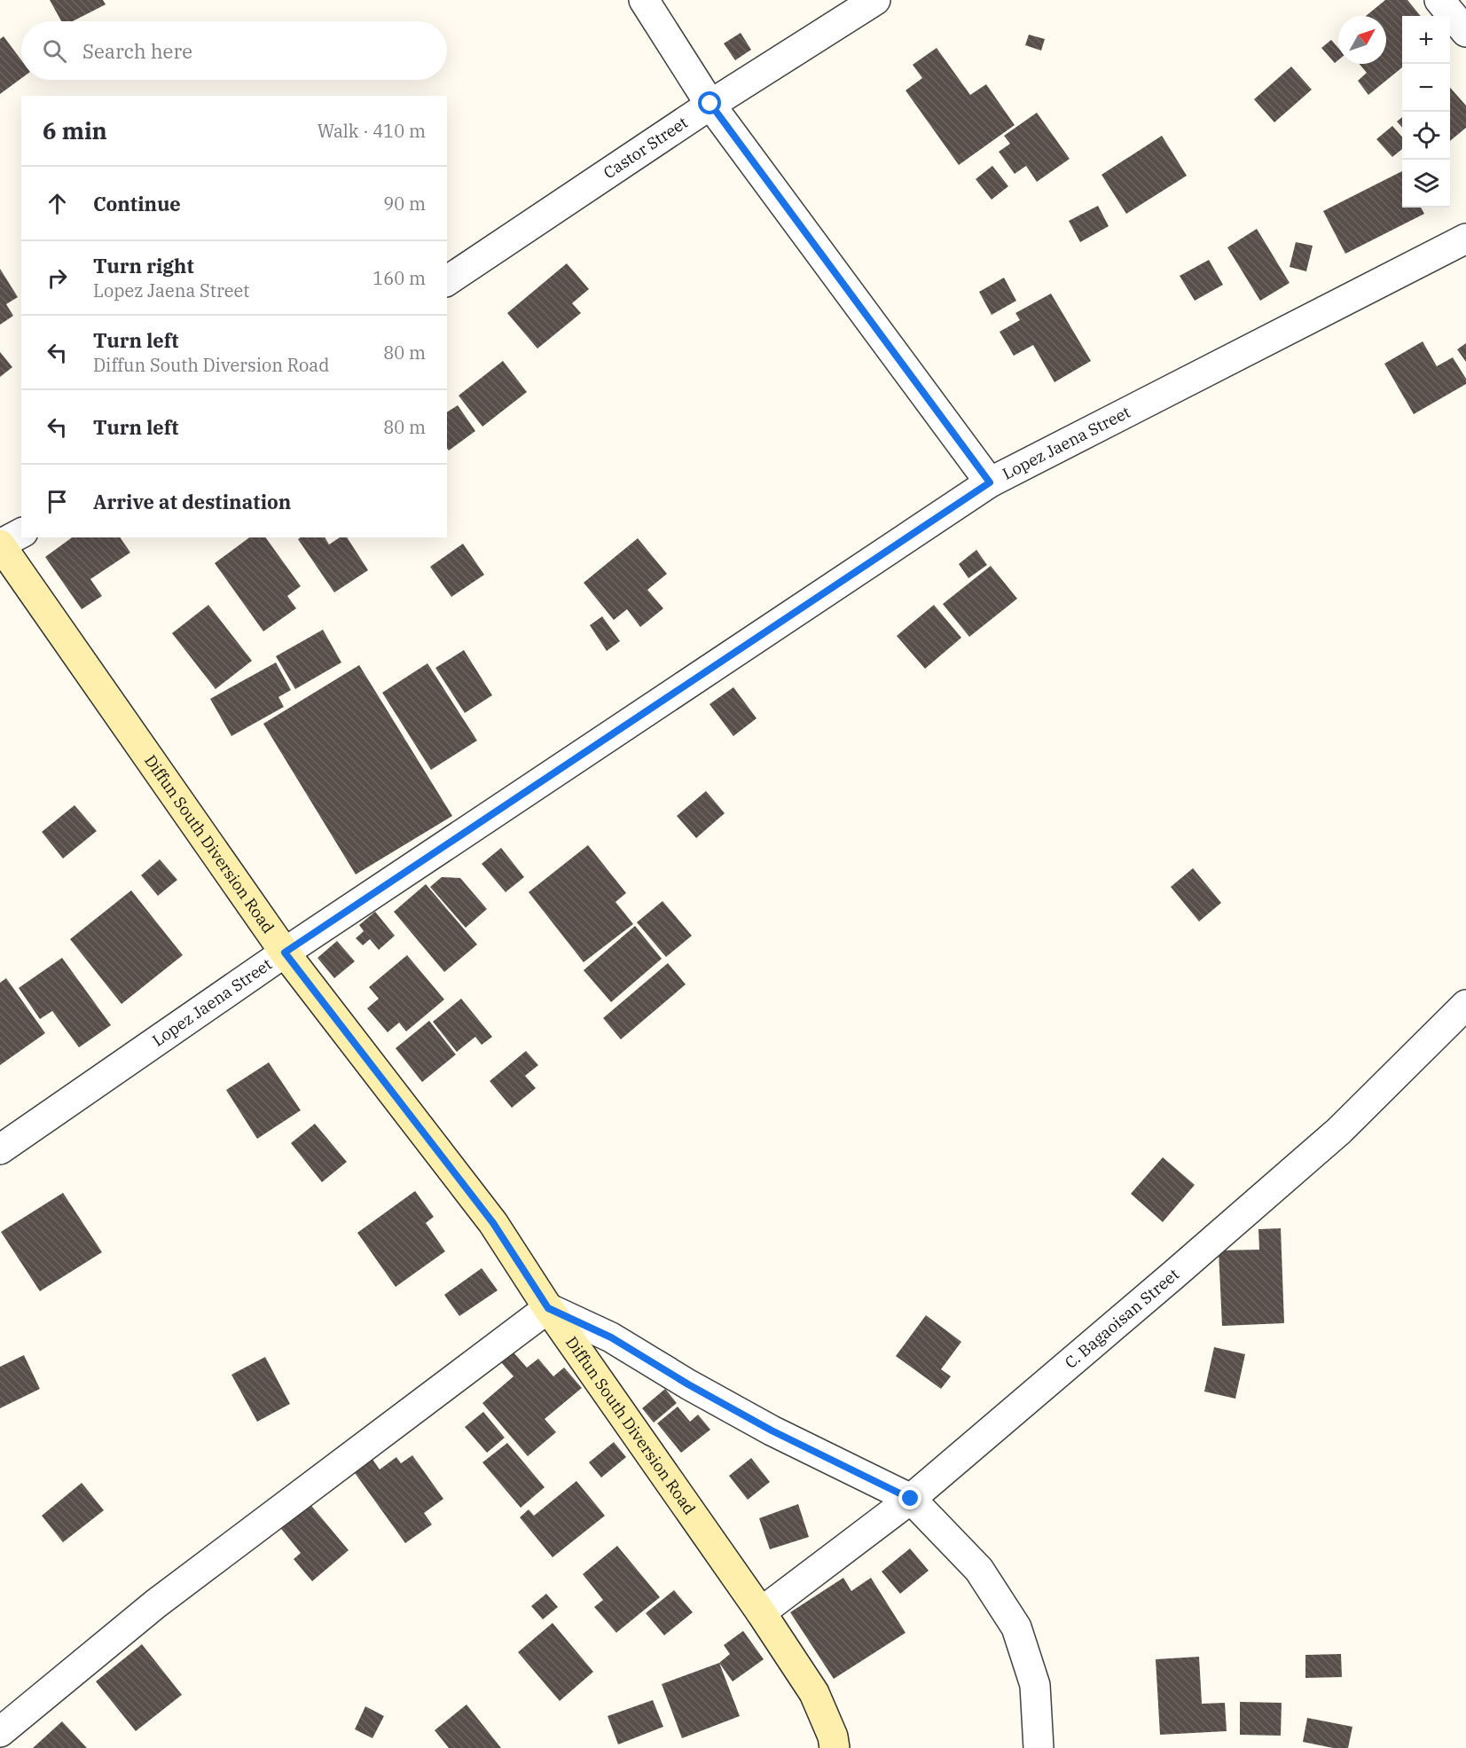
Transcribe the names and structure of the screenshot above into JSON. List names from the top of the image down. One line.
{"streets":{"street":["Castor Street","Lopez Jaena Street","Diffun South Diversion Road","C. Bagaoisan Street"]},"crossings":[["Lopez Jaena Street","Diffun South Diversion Road"],["Diffun South Diversion Road","C. Bagaoisan Street"]],"north":"top right","page":{"map_buttons":["+","−"],"search":"Search here","heading":["6 min","Walk · 410 m"],"list":[["Continue","90 m"],["Turn right","Lopez Jaena Street","160 m"],["Turn left","Diffun South Diversion Road","80 m"],["Turn left","80 m"],"Arrive at destination"]}}
